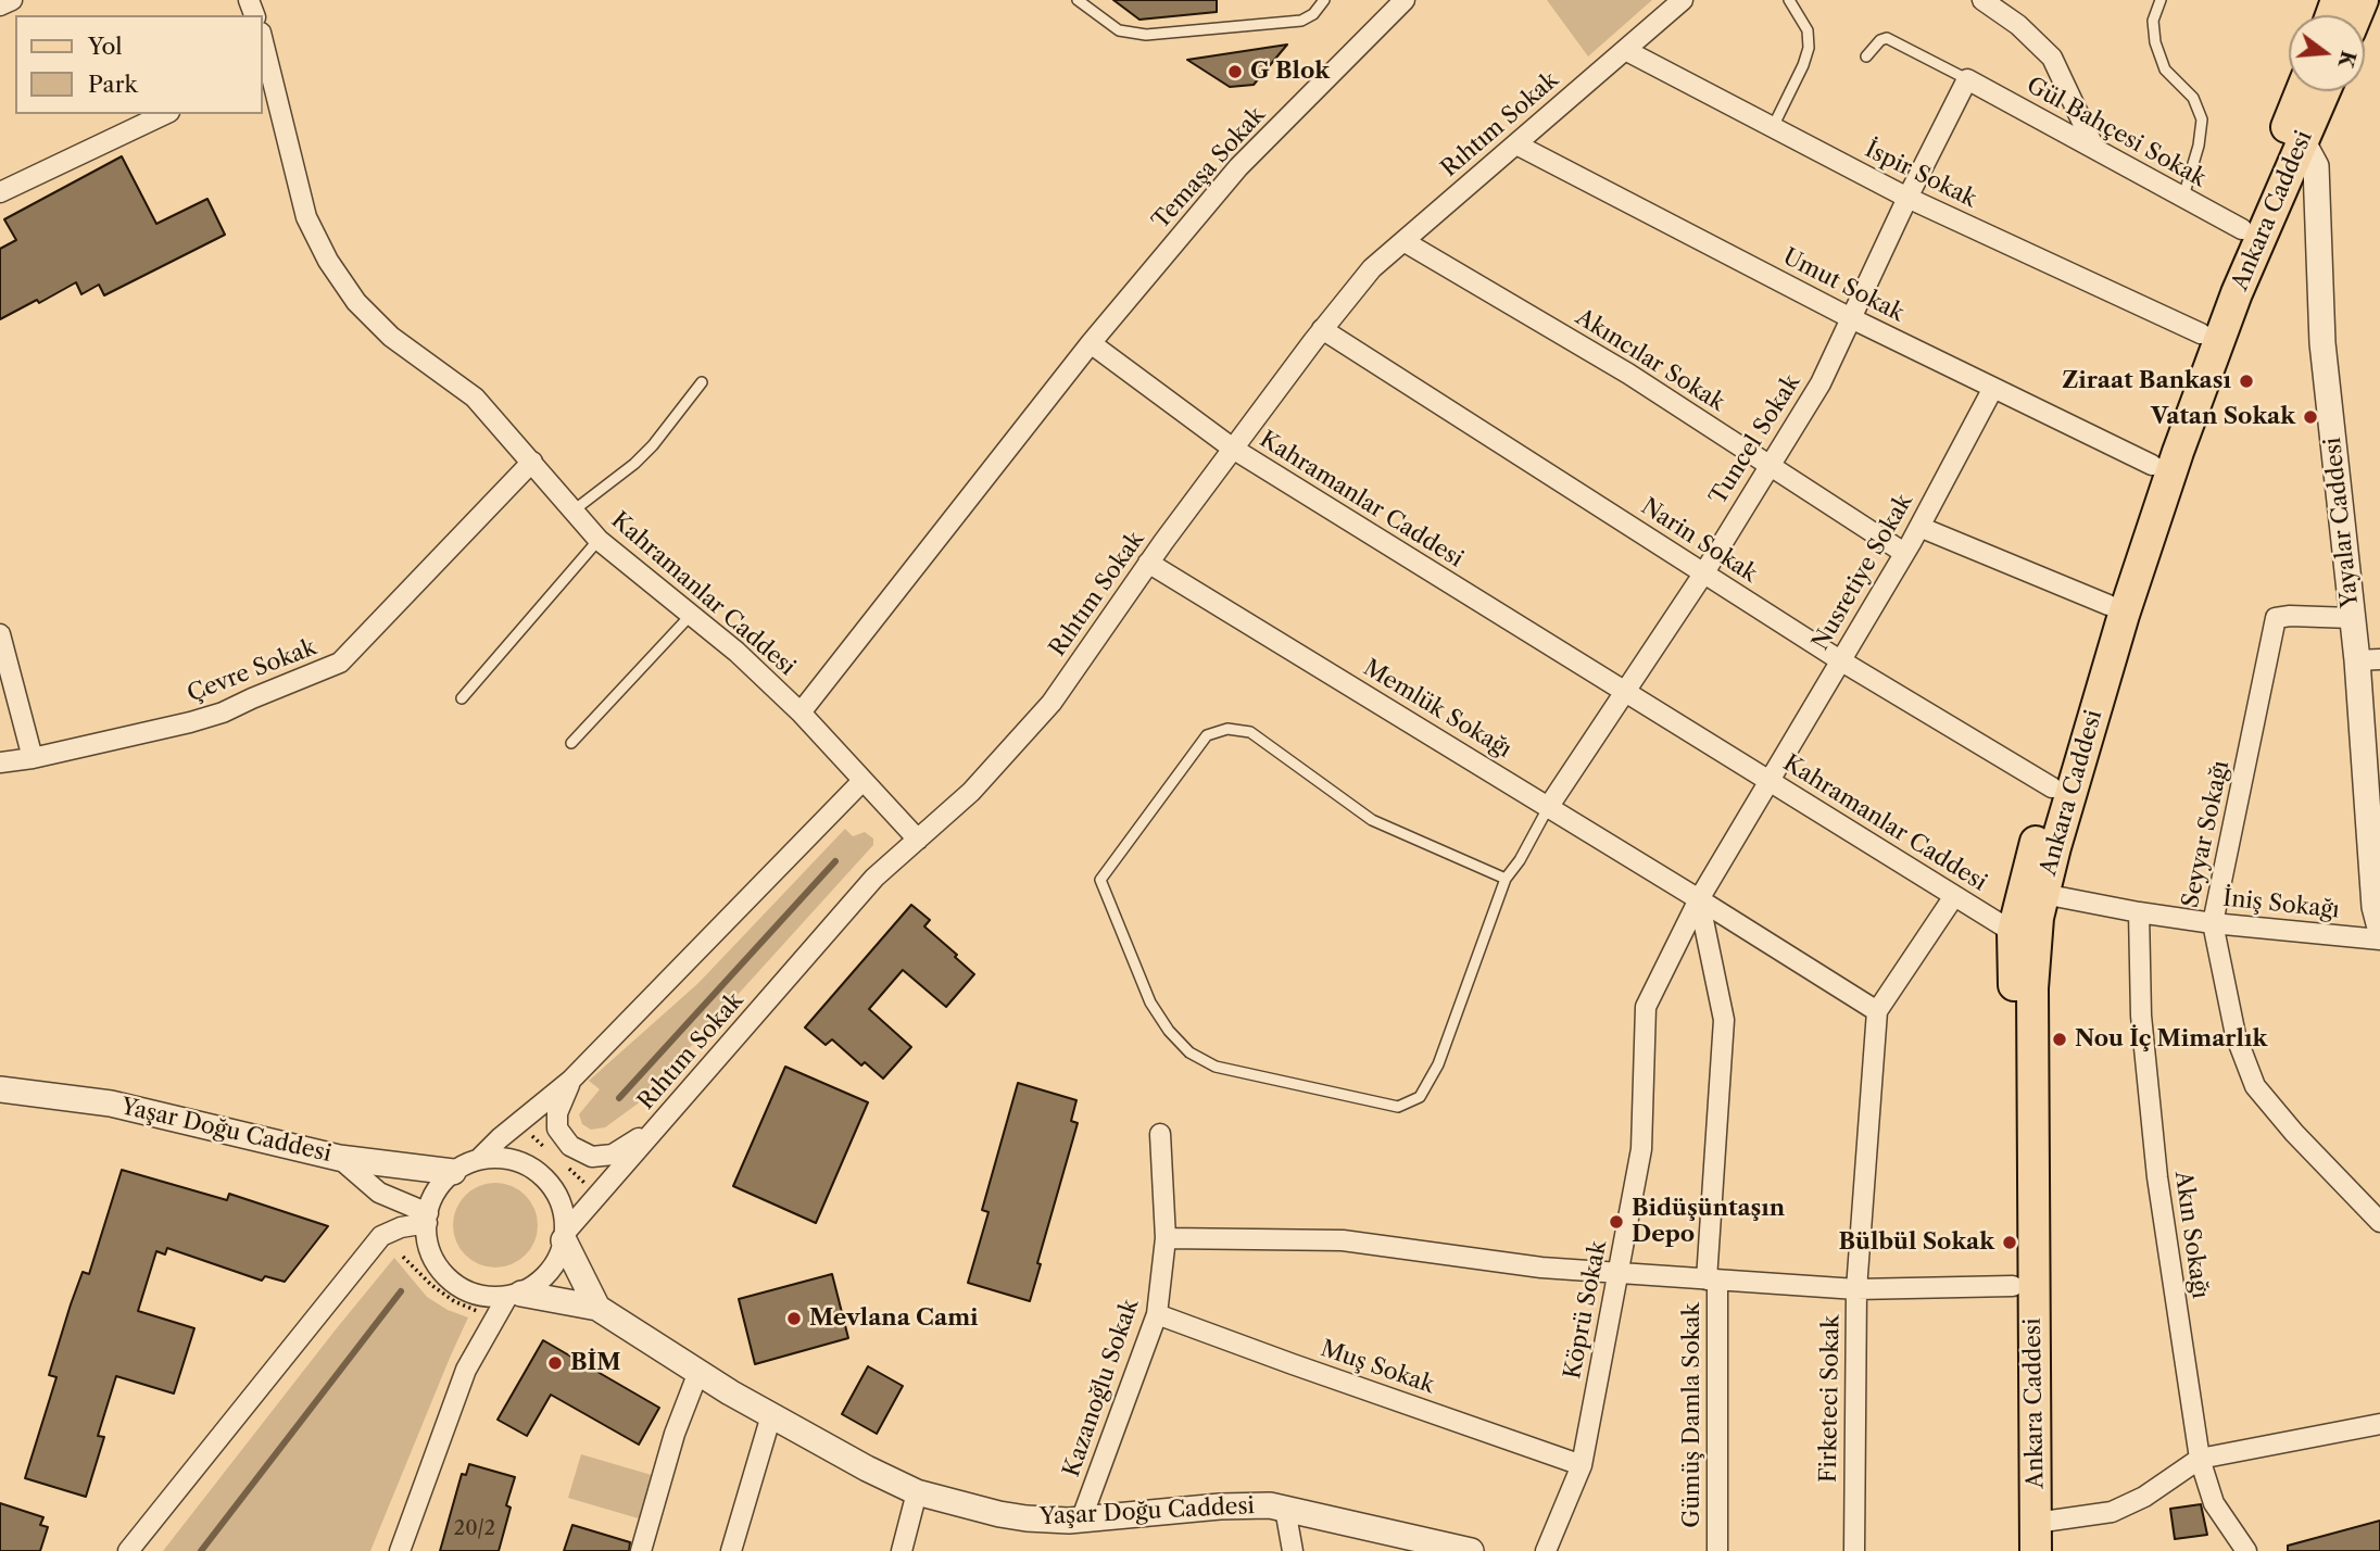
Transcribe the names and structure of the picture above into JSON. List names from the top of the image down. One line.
{"streets":{"main road":["Ankara Caddesi"],"street":["Rıhtım Sokak","Gül Bahçesi Sokak","Temaşa Sokak","İspir Sokak","Umut Sokak","Akıncılar Sokak","Tuncel Sokak","Kahramanlar Caddesi","Yayalar Caddesi","Narin Sokak","Nusretiye Sokak","Çevre Sokak","Memlük Sokağı","Seyyar Sokağı","İniş Sokağı","Yaşar Doğu Caddesi","Akın Sokağı","Köprü Sokak","Muş Sokak","Kazanoğlu Sokak","Firketeci Sokak","Gümüş Damla Sokak"]},"crossings":[["Rıhtım Sokak","İspir Sokak"],["Rıhtım Sokak","Umut Sokak"],["Rıhtım Sokak","Akıncılar Sokak"],["Rıhtım Sokak","Kahramanlar Caddesi"],["Rıhtım Sokak","Narin Sokak"],["Rıhtım Sokak","Memlük Sokağı"],["Rıhtım Sokak","Yaşar Doğu Caddesi"],["Gül Bahçesi Sokak","Ankara Caddesi"],["Gül Bahçesi Sokak","Tuncel Sokak"],["Temaşa Sokak","Kahramanlar Caddesi"],["İspir Sokak","Ankara Caddesi"],["İspir Sokak","Tuncel Sokak"],["Ankara Caddesi","Umut Sokak"],["Ankara Caddesi","Kahramanlar Caddesi"],["Ankara Caddesi","Yayalar Caddesi"],["Ankara Caddesi","Narin Sokak"],["Ankara Caddesi","İniş Sokağı"],["Umut Sokak","Tuncel Sokak"],["Umut Sokak","Nusretiye Sokak"],["Akıncılar Sokak","Tuncel Sokak"],["Akıncılar Sokak","Nusretiye Sokak"],["Tuncel Sokak","Kahramanlar Caddesi"],["Tuncel Sokak","Narin Sokak"],["Tuncel Sokak","Memlük Sokağı"],["Kahramanlar Caddesi","Nusretiye Sokak"],["Kahramanlar Caddesi","Çevre Sokak"],["Yayalar Caddesi","Seyyar Sokağı"],["Narin Sokak","Nusretiye Sokak"],["Nusretiye Sokak","Memlük Sokağı"],["Nusretiye Sokak","Köprü Sokak"],["Nusretiye Sokak","Gümüş Damla Sokak"],["Memlük Sokağı","Köprü Sokak"],["Memlük Sokağı","Gümüş Damla Sokak"],["Seyyar Sokağı","İniş Sokağı"],["İniş Sokağı","Akın Sokağı"],["Yaşar Doğu Caddesi","Kazanoğlu Sokak"],["Köprü Sokak","Muş Sokak"],["Köprü Sokak","Firketeci Sokak"],["Köprü Sokak","Gümüş Damla Sokak"],["Muş Sokak","Kazanoğlu Sokak"],["Kazanoğlu Sokak","Firketeci Sokak"],["Firketeci Sokak","Gümüş Damla Sokak"]],"places":["G Blok","Ziraat Bankası","Vatan Sokak","Nou İç Mimarlık","Bidüşüntaşın Depo","Bülbül Sokak","Mevlana Cami","BİM"],"house_numbers":["20/2"],"legend":["Yol","Park"],"north":"right"}
